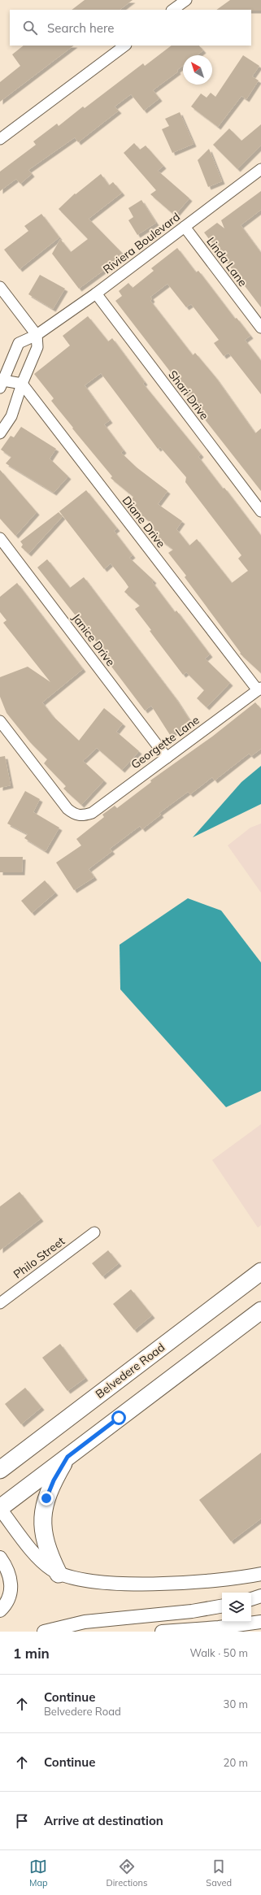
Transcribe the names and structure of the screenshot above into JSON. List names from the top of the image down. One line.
{"streets":{"main road":["Belvedere Road"],"street":["Riviera Boulevard","Linda Lane","Shari Drive","Diane Drive","Janice Drive","Georgette Lane","Philo Street"]},"crossings":[["Riviera Boulevard","Linda Lane"],["Riviera Boulevard","Shari Drive"],["Diane Drive","Georgette Lane"],["Janice Drive","Georgette Lane"]],"north":"top left","page":{"search":"Search here","heading":["1 min","Walk · 50 m"],"list":[["Continue","Belvedere Road","30 m"],["Continue","20 m"],"Arrive at destination"],"nav":["Map","Directions","Saved"]}}
